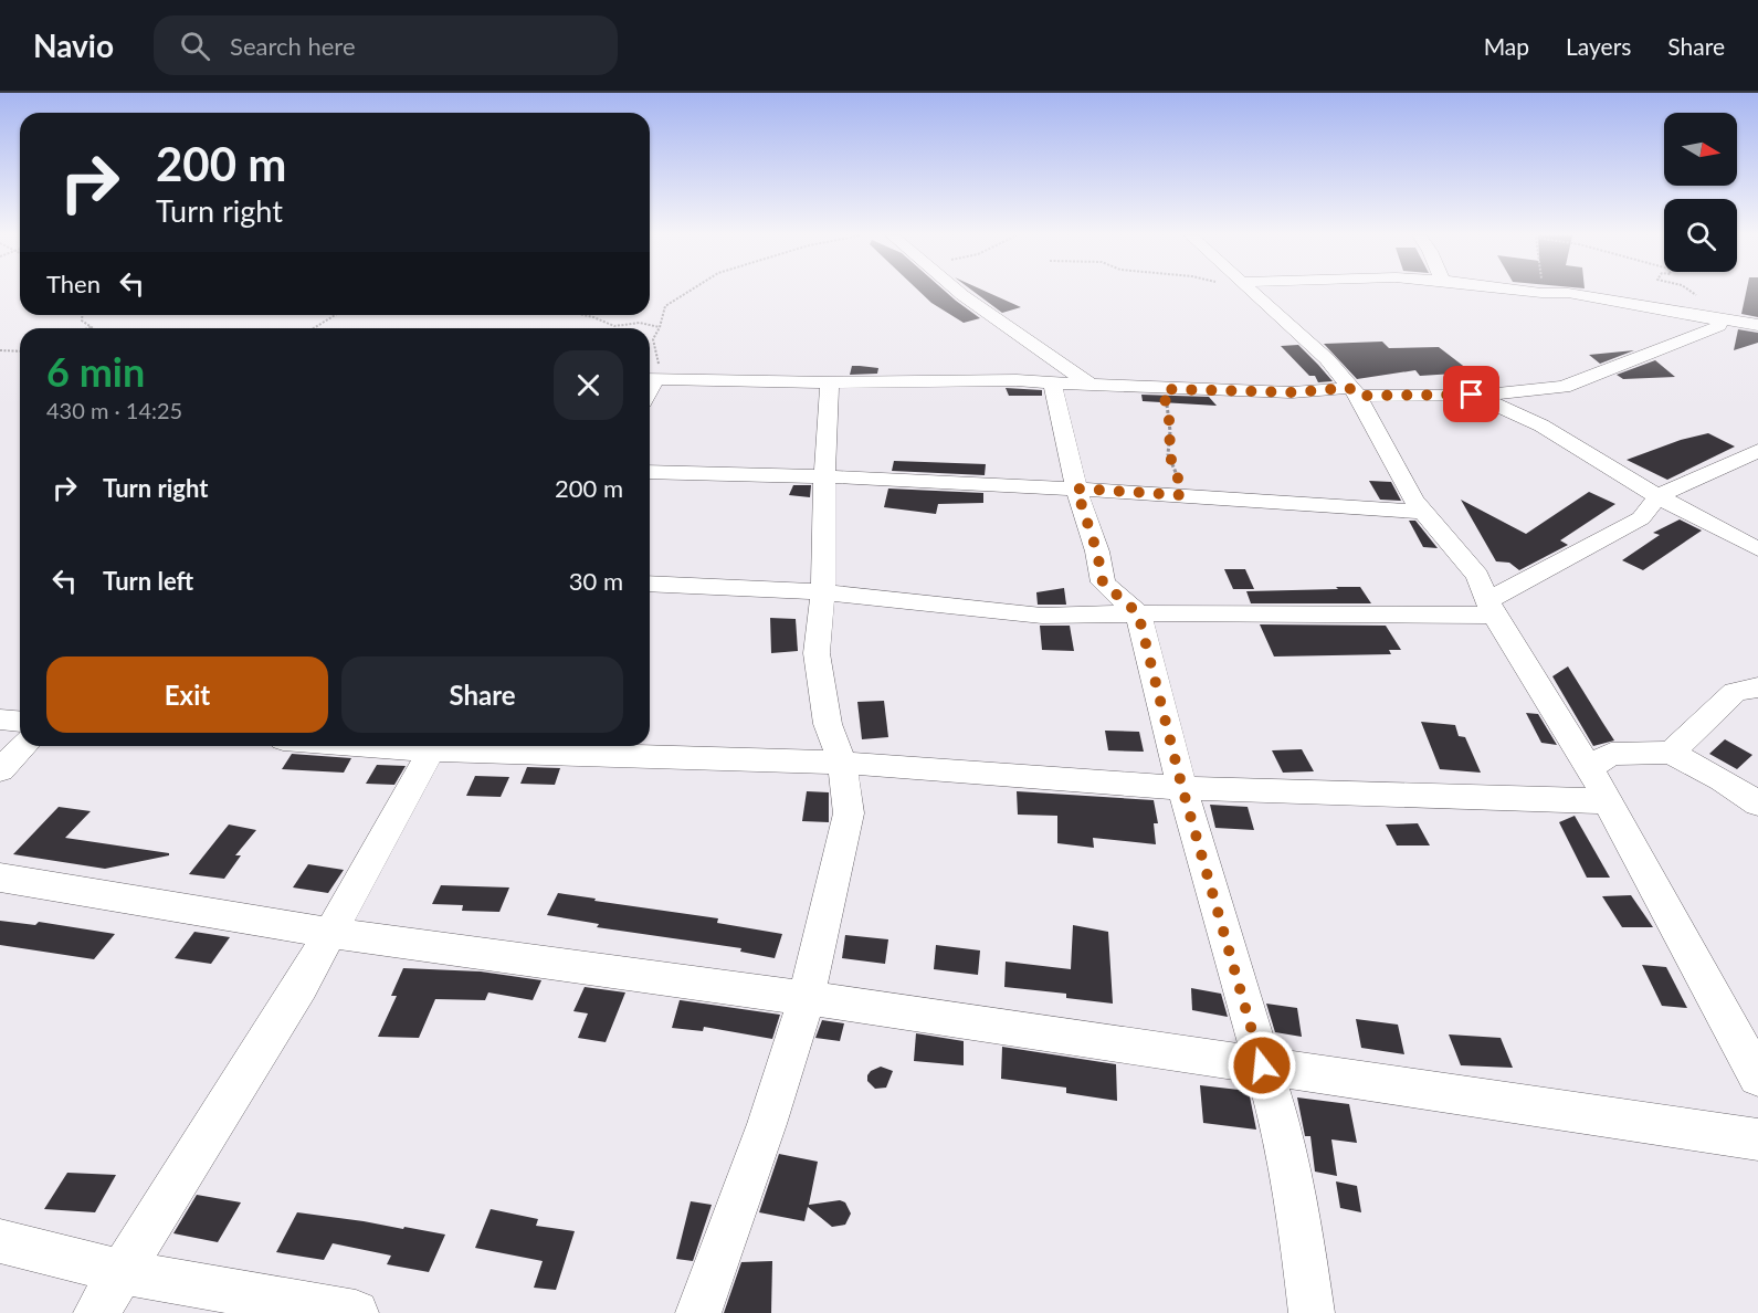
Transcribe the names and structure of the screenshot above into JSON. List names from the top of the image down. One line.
{"north":"right","page":{"header":"Navio","search":"Search here","nav":["Map","Layers","Share"],"turn":["200 m","Turn right"],"then":"Then","heading":["6 min","430 m · 14:25"],"list":[{"name":"Turn right","value":"200 m"},{"name":"Turn left","value":"30 m"}],"buttons":["Exit","Share"]}}
